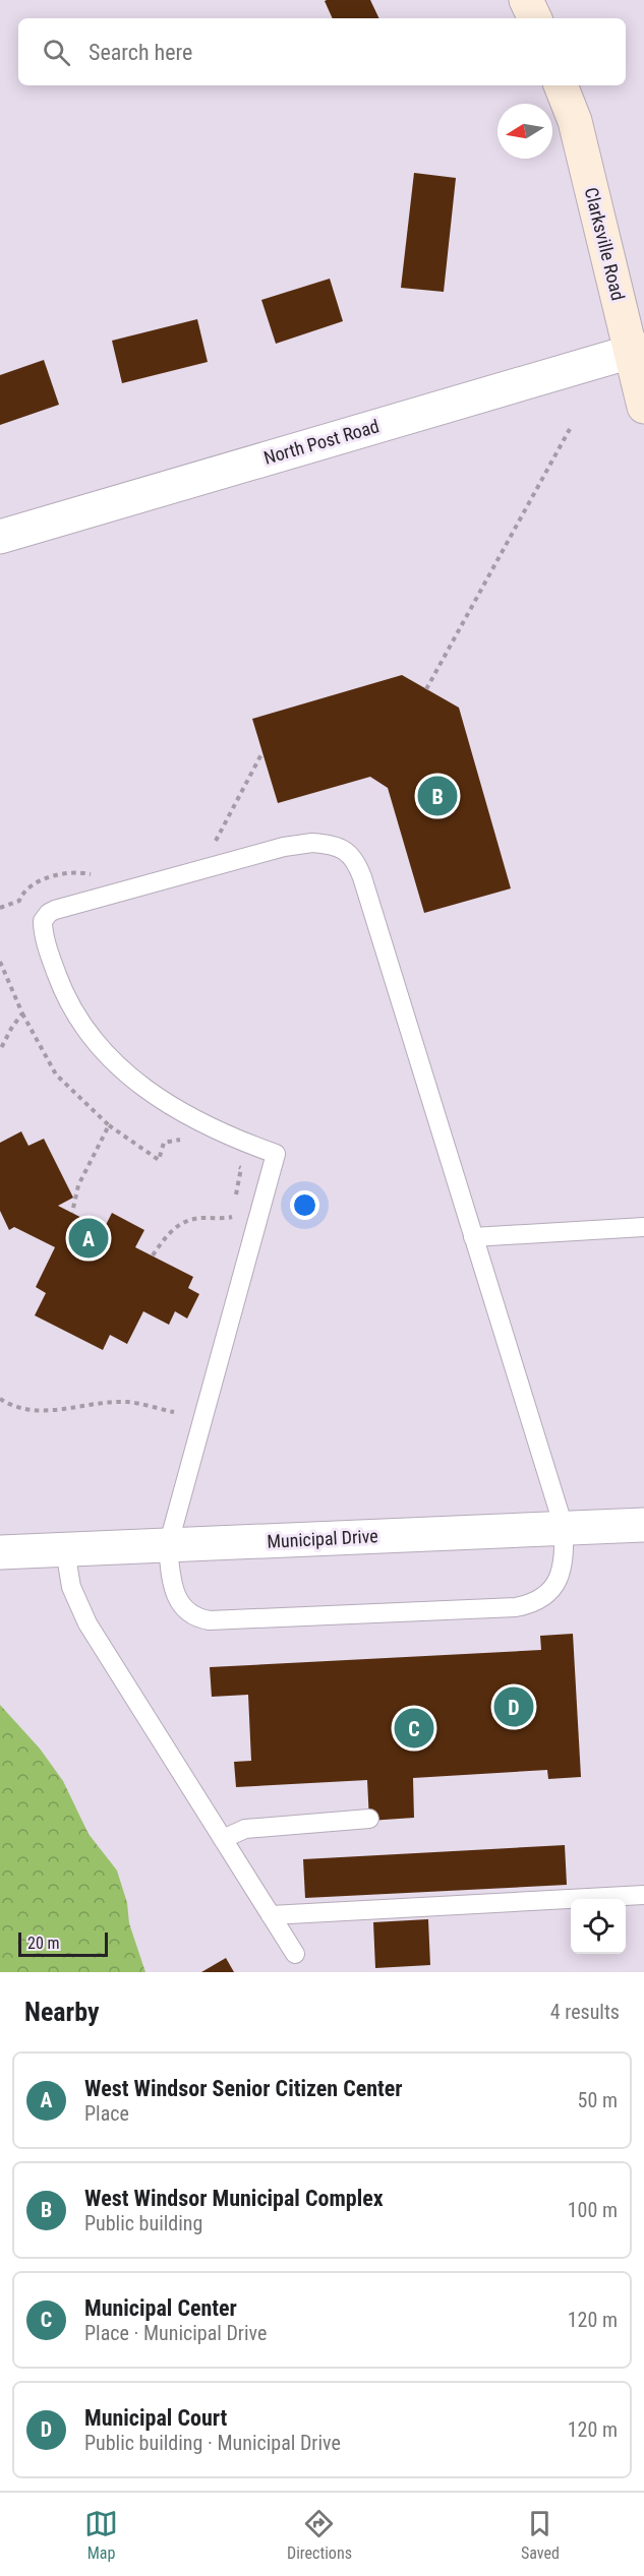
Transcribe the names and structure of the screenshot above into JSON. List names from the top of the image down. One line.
{"streets":{"street":["Clarksville Road","North Post Road","Municipal Drive"]},"crossings":[["Clarksville Road","North Post Road"]],"scale_bar":"20 m","north":"left","page":{"search":"Search here","pins":["B","A","D","C"],"scale":"20 m","heading":["Nearby","4 results"],"list":[{"mark":"A","name":"West Windsor Senior Citizen Center","note":"Place","value":"50 m"},{"mark":"B","name":"West Windsor Municipal Complex","note":"Public building","value":"100 m"},{"mark":"C","name":"Municipal Center","note":"Place · Municipal Drive","value":"120 m"},{"mark":"D","name":"Municipal Court","note":"Public building · Municipal Drive","value":"120 m"}],"nav":["Map","Directions","Saved"]}}
